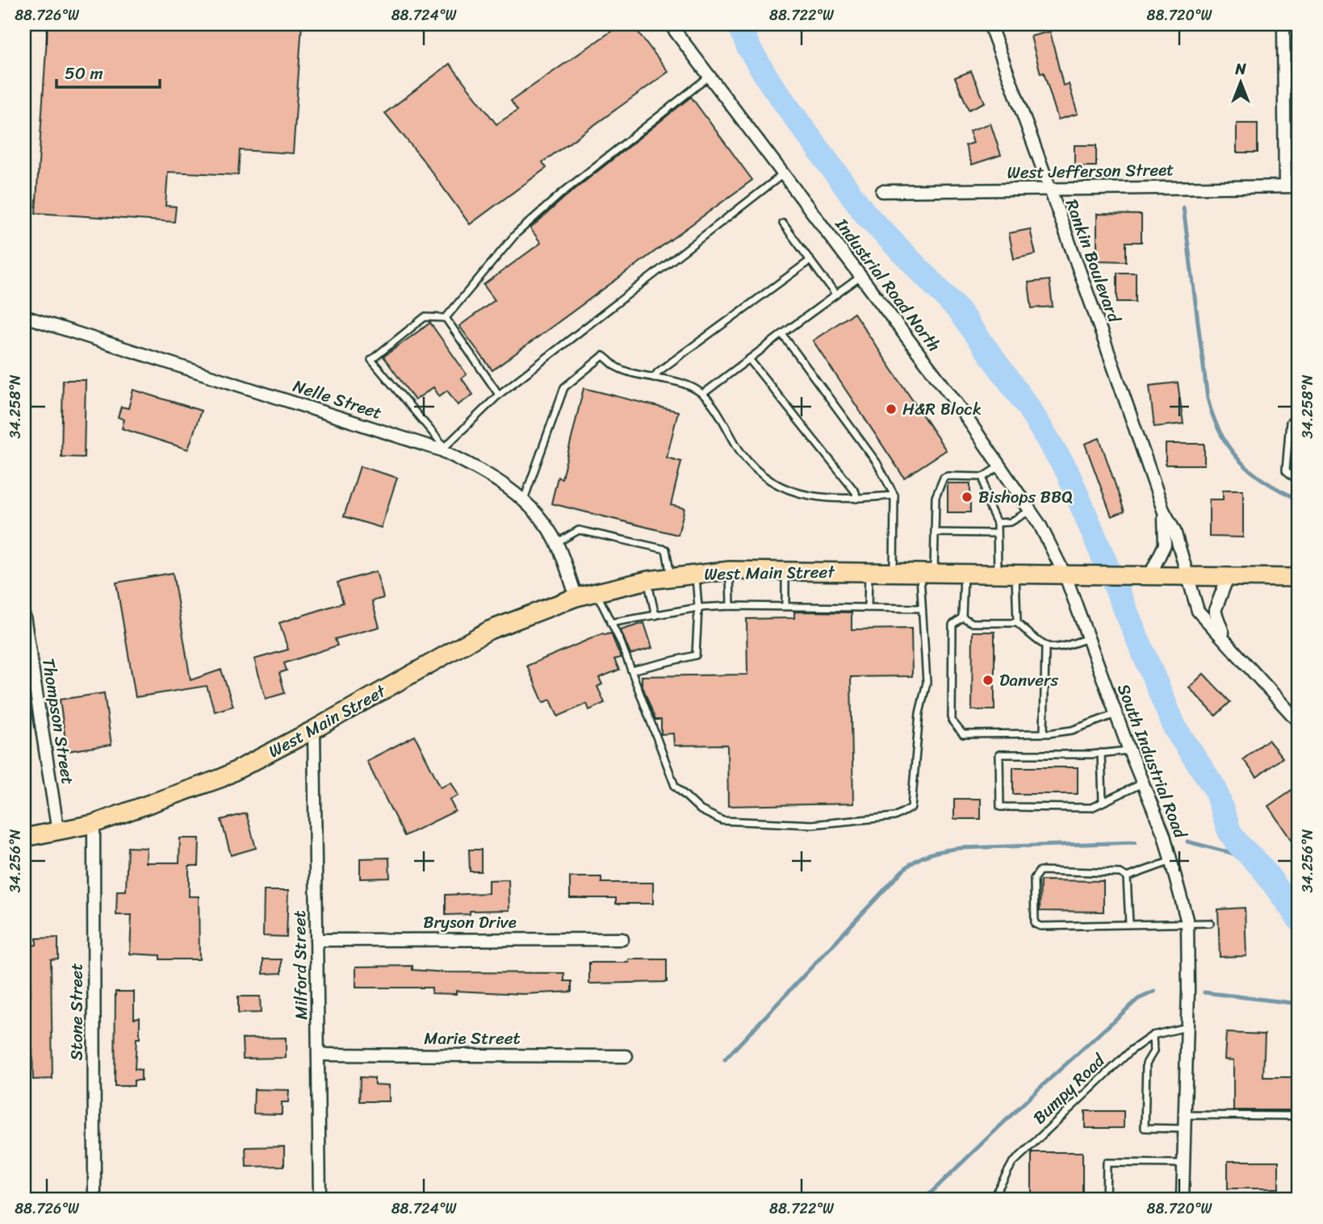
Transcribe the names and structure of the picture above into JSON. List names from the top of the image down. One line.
{"streets":{"main road":["West Main Street"],"street":["West Jefferson Street","Rankin Boulevard","Industrial Road North","Nelle Street","Thompson Street","South Industrial Road","Bryson Drive","Milford Street","Stone Street","Marie Street"],"lane":["Bumpy Road"]},"crossings":[["West Jefferson Street","Rankin Boulevard"],["Rankin Boulevard","West Main Street"],["Industrial Road North","West Main Street"],["Industrial Road North","South Industrial Road"],["Nelle Street","West Main Street"],["West Main Street","Thompson Street"],["West Main Street","South Industrial Road"],["West Main Street","Milford Street"],["West Main Street","Stone Street"],["South Industrial Road","Bumpy Road"],["Bryson Drive","Milford Street"],["Milford Street","Marie Street"]],"places":["H&R Block","Bishops BBQ","Danvers"],"scale_bar":"50 m","north":"top","coordinates":["88.726°W","88.724°W","88.722°W","88.720°W","34.258°N","34.256°N"]}
